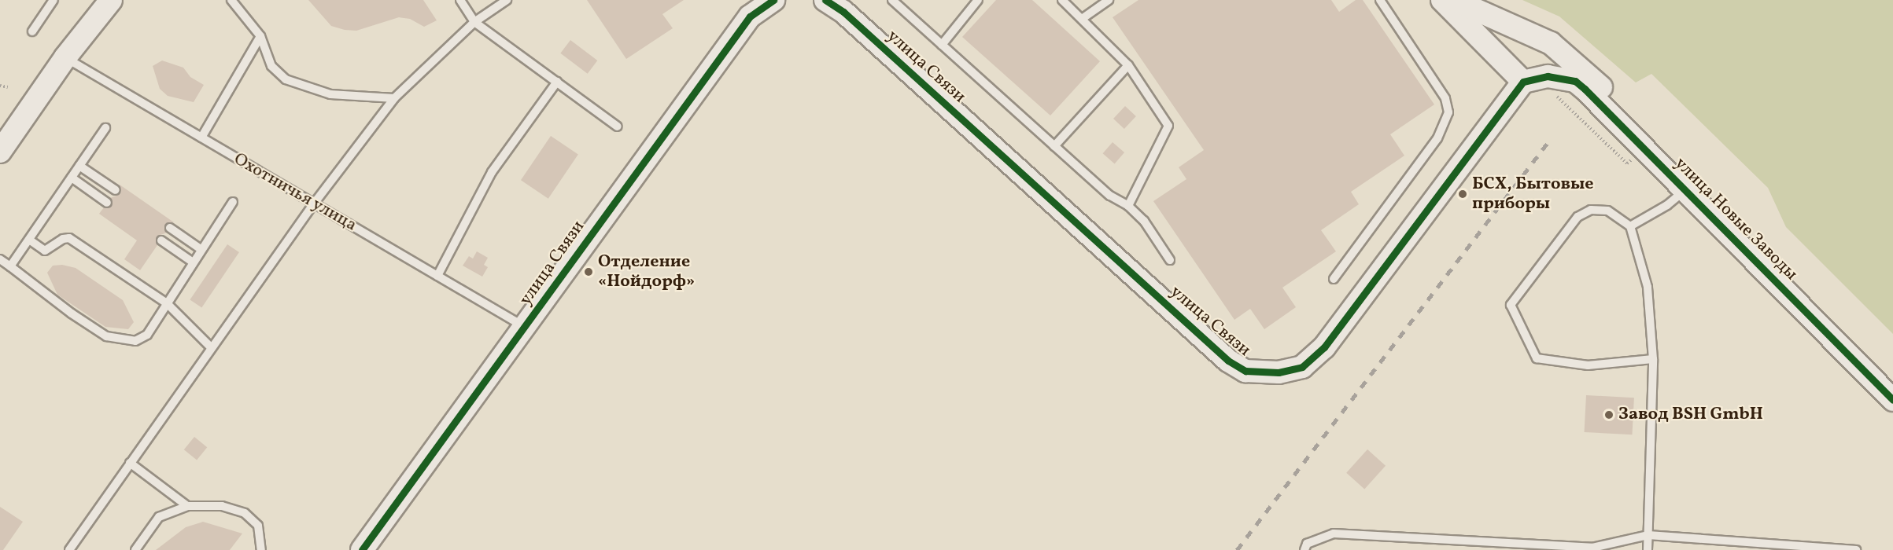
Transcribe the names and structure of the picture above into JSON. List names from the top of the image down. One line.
{"streets":{"street":["улица Связи","улица Новые Заводы"],"lane":["Охотничья улица"]},"crossings":[["улица Связи","Охотничья улица"]],"places":["БСХ, Бытовые приборы","Отделение «Нойдорф»","Завод BSH GmbH"]}
